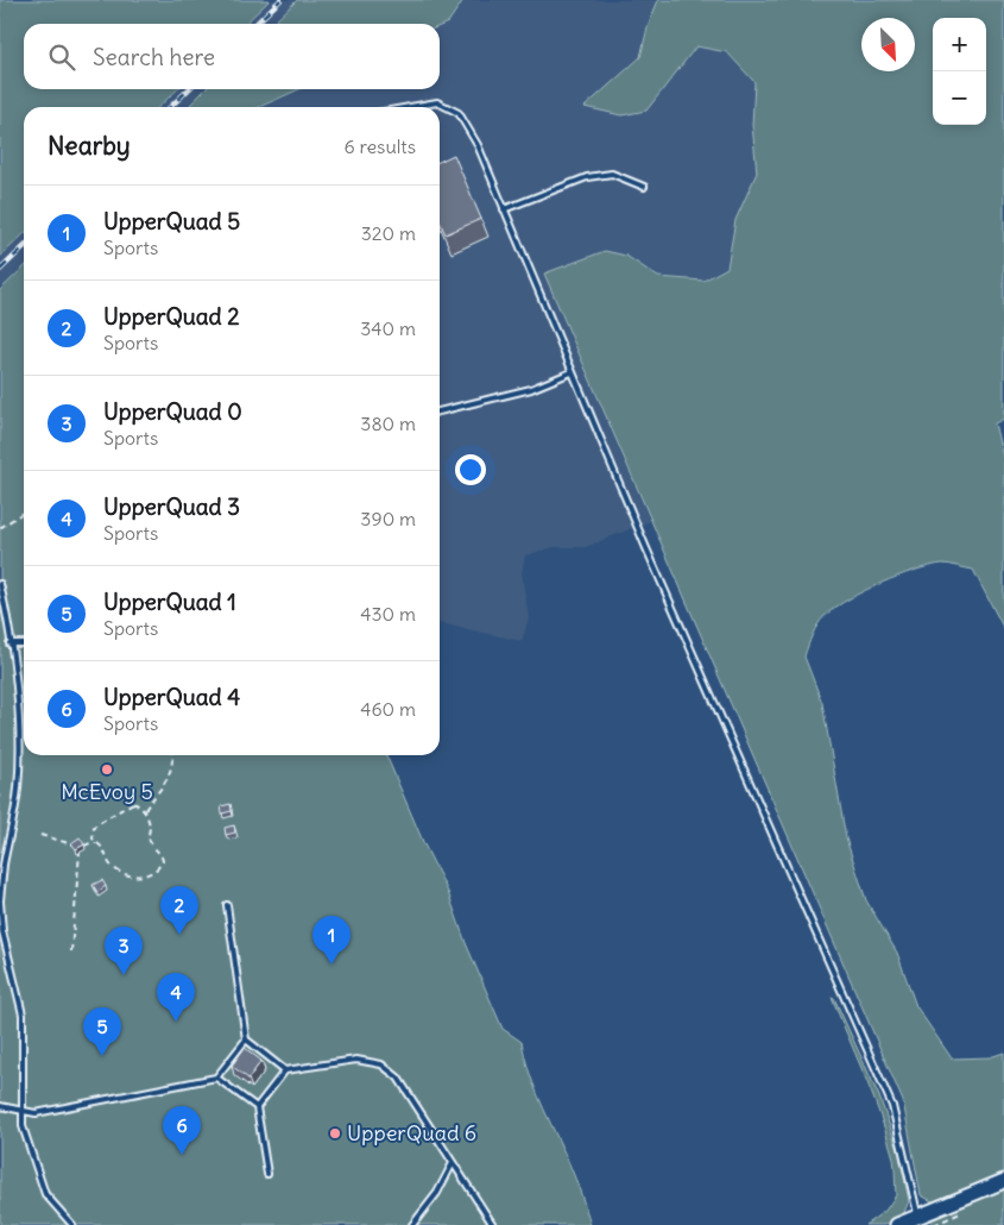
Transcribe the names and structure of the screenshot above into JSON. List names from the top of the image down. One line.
{"places":["McEvoy 5","UpperQuad 6"],"north":"bottom right","page":{"map_buttons":["+","−"],"search":"Search here","heading":["Nearby","6 results"],"list":[{"mark":"1","name":"UpperQuad 5","note":"Sports","value":"320 m"},{"mark":"2","name":"UpperQuad 2","note":"Sports","value":"340 m"},{"mark":"3","name":"UpperQuad 0","note":"Sports","value":"380 m"},{"mark":"4","name":"UpperQuad 3","note":"Sports","value":"390 m"},{"mark":"5","name":"UpperQuad 1","note":"Sports","value":"430 m"},{"mark":"6","name":"UpperQuad 4","note":"Sports","value":"460 m"}],"pins":["2","1","3","4","5","6"]}}
